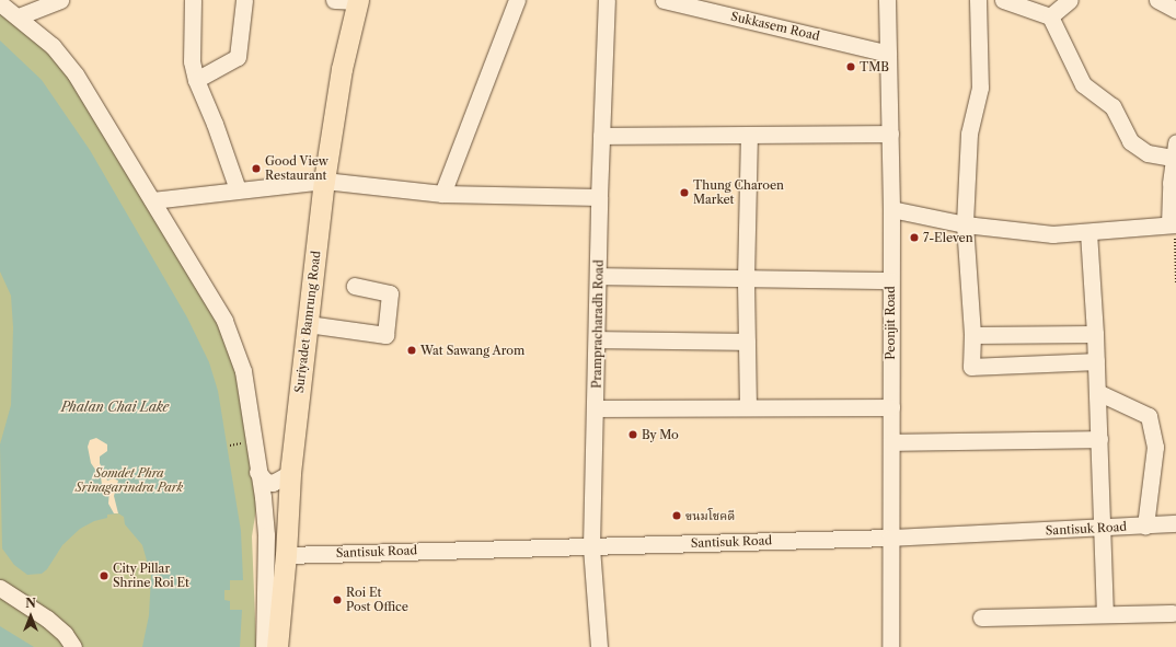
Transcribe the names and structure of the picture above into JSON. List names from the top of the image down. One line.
{"streets":{"main road":["Suriyadet Bamrung Road"],"street":["Sukkasem Road","Peonjit Road","Prampracharadh Road","Santisuk Road"]},"crossings":[["Sukkasem Road","Peonjit Road"],["Suriyadet Bamrung Road","Santisuk Road"],["Peonjit Road","Santisuk Road"],["Prampracharadh Road","Santisuk Road"]],"water":["Phalan Chai Lake"],"parks":["Somdet Phra Srinagarindra Park"],"places":["TMB","Good View Restaurant","Thung Charoen Market","7-Eleven","Wat Sawang Arom","By Mo","ขนมโชคดี","City Pillar Shrine Roi Et","Roi Et Post Office"],"north":"top"}
